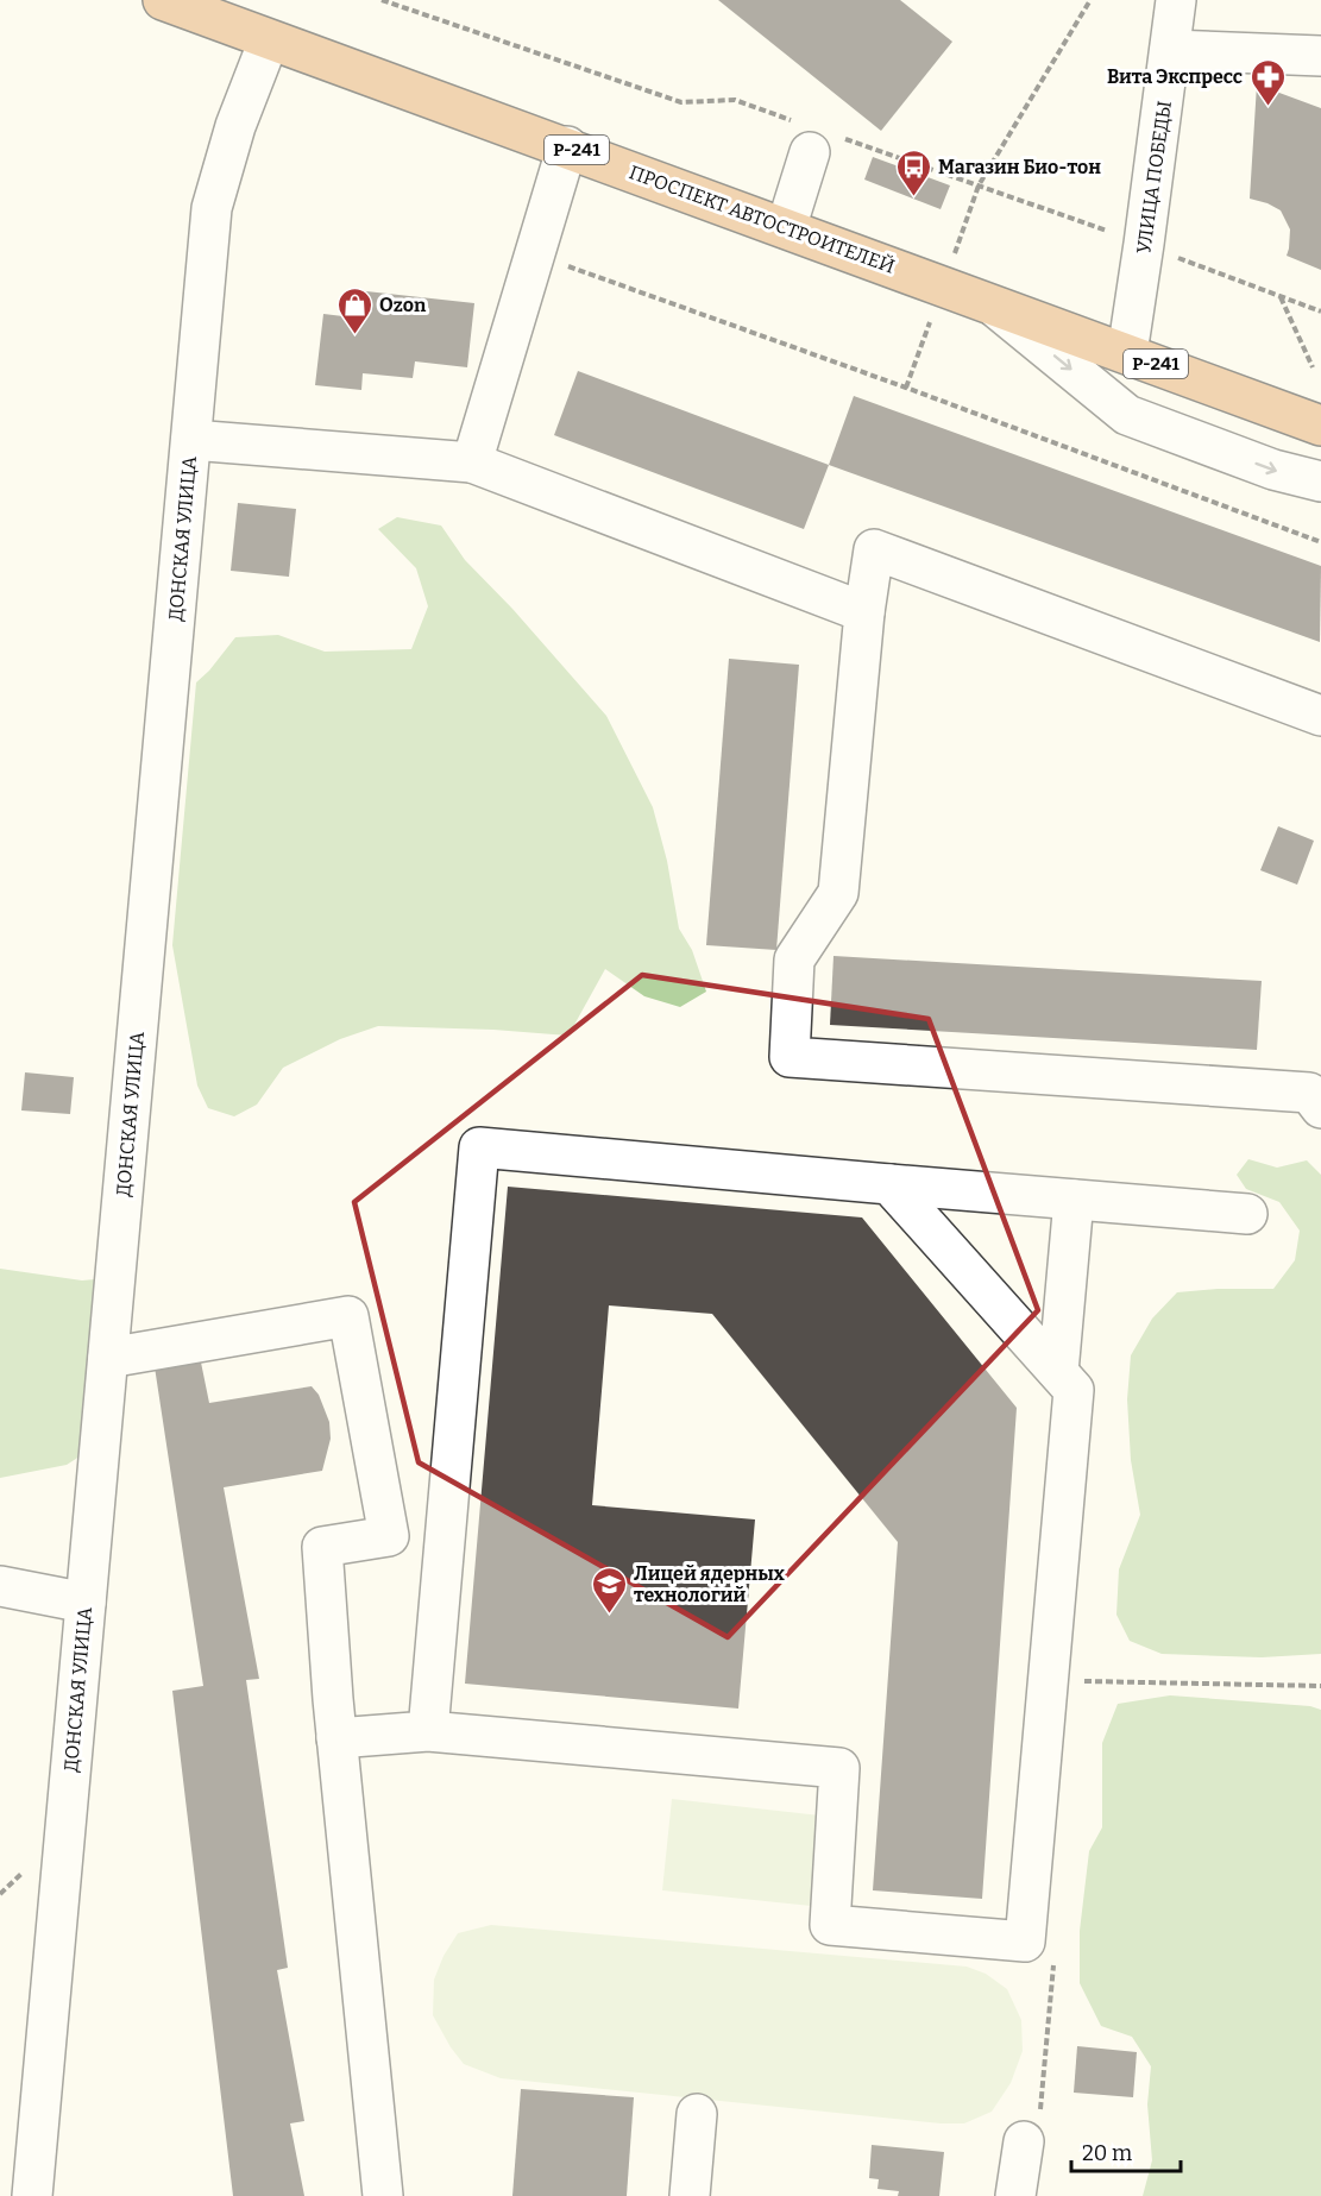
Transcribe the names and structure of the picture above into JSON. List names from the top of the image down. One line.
{"streets":{"highway":["Р-241","ПРОСПЕКТ АВТОСТРОИТЕЛЕЙ"],"street":["УЛИЦА ПОБЕДЫ","ДОНСКАЯ УЛИЦА"]},"crossings":[["УЛИЦА ПОБЕДЫ","ПРОСПЕКТ АВТОСТРОИТЕЛЕЙ"],["ПРОСПЕКТ АВТОСТРОИТЕЛЕЙ","ДОНСКАЯ УЛИЦА"]],"places":{"pharmacy":["Вита Экспресс"],"bus stop":["Магазин Био-тон"],"shop":["Ozon"],"school or university":["Лицей ядерных технологий"]},"scale_bar":"20 m"}
